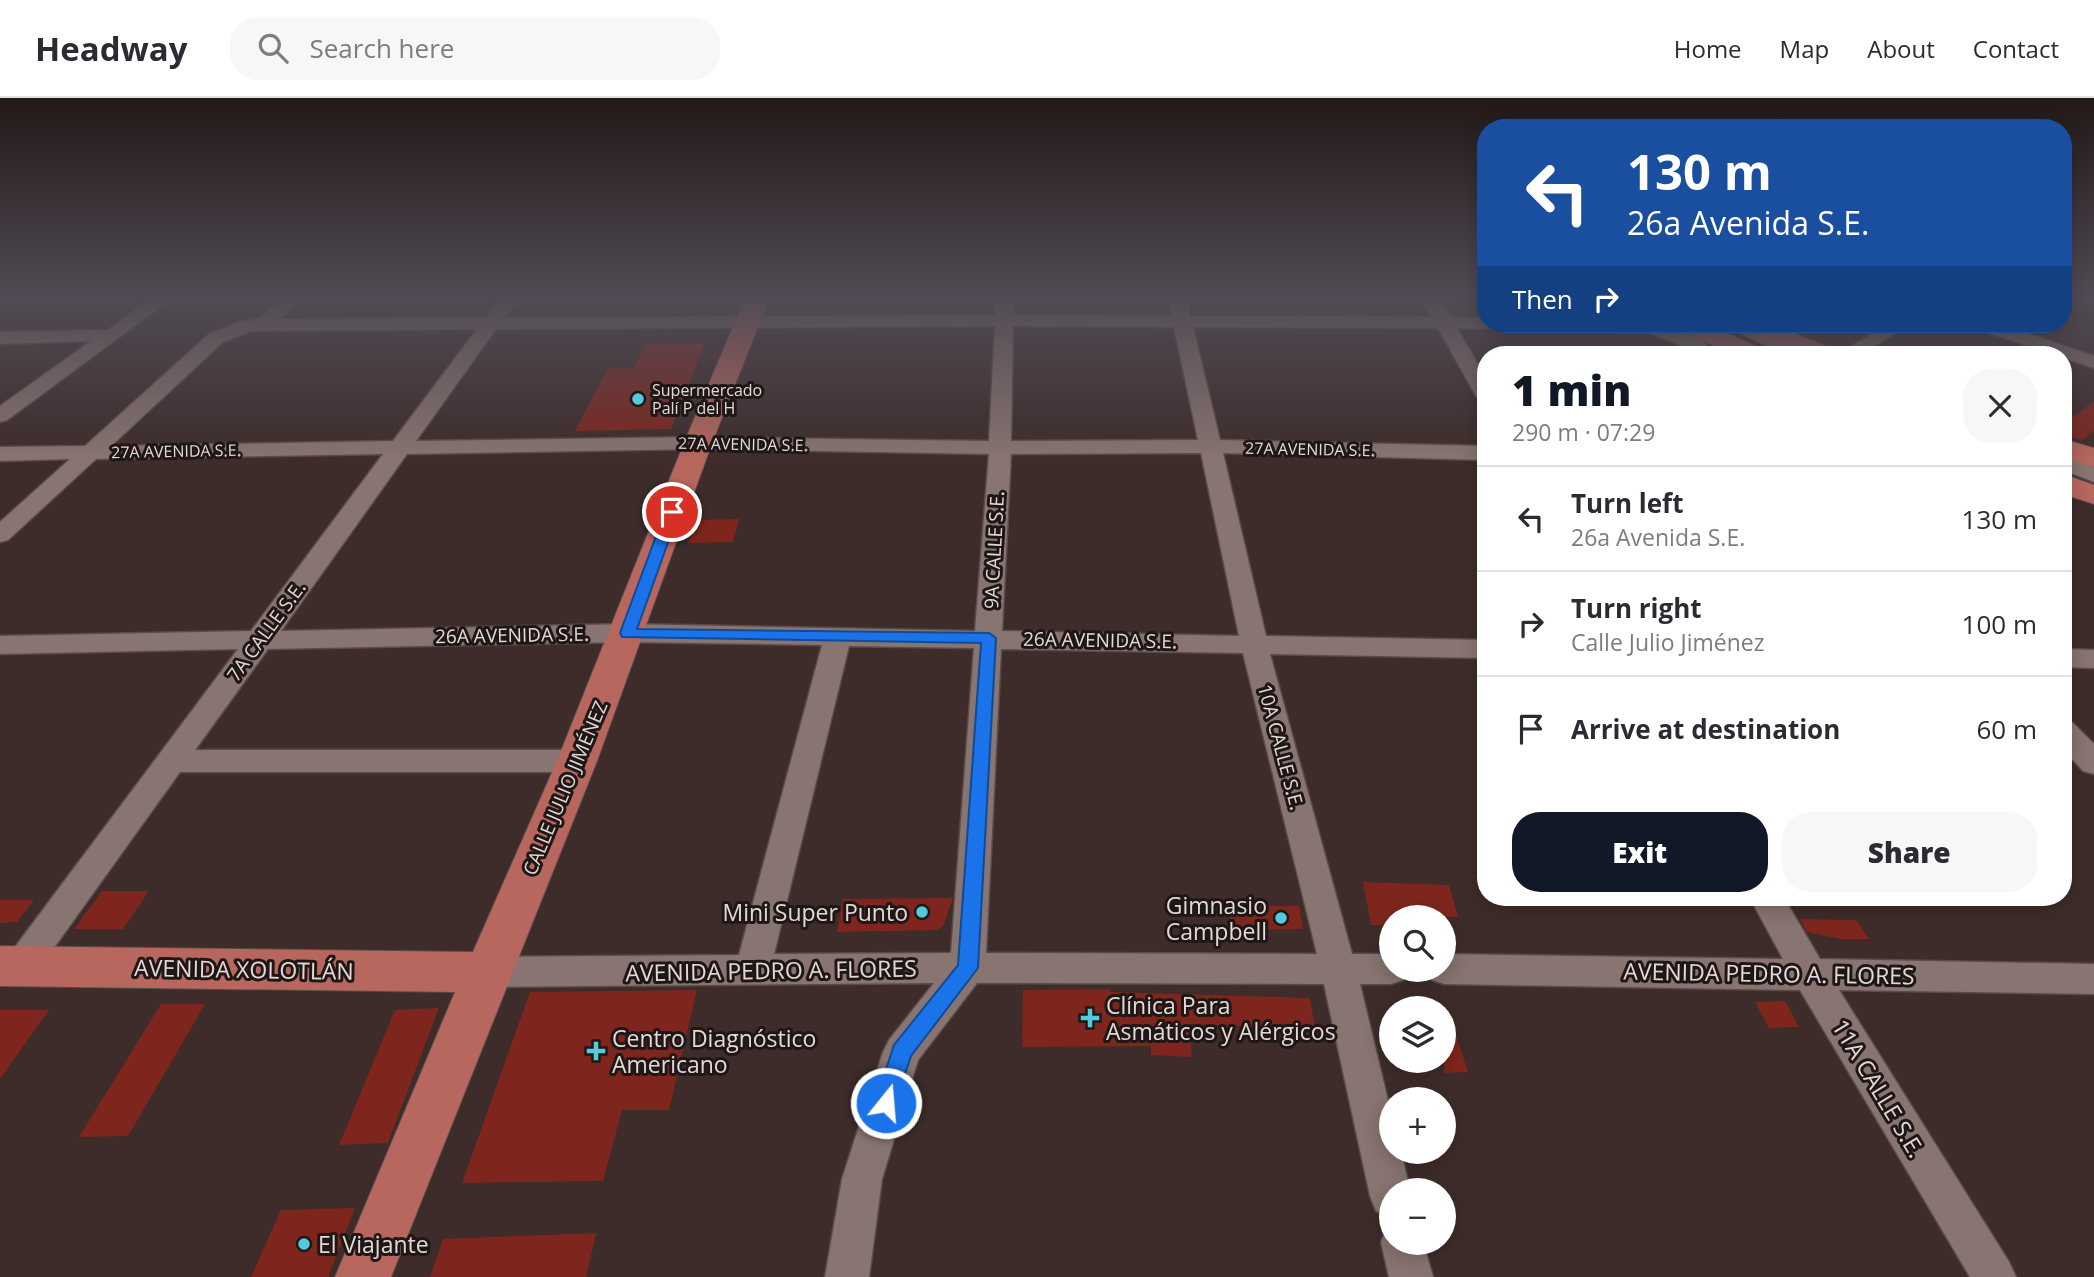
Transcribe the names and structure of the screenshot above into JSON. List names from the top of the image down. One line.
{"streets":{"main road":["CALLE JULIO JIMÉNEZ","AVENIDA XOLOTLÁN"],"street":["27A AVENIDA S.E.","9A CALLE S.E.","7A CALLE S.E.","26A AVENIDA S.E.","10A CALLE S.E.","AVENIDA PEDRO A. FLORES","11A CALLE S.E."]},"crossings":[["27A AVENIDA S.E.","9A CALLE S.E."],["27A AVENIDA S.E.","7A CALLE S.E."],["27A AVENIDA S.E.","10A CALLE S.E."],["27A AVENIDA S.E.","CALLE JULIO JIMÉNEZ"],["9A CALLE S.E.","26A AVENIDA S.E."],["9A CALLE S.E.","AVENIDA PEDRO A. FLORES"],["7A CALLE S.E.","26A AVENIDA S.E."],["7A CALLE S.E.","AVENIDA XOLOTLÁN"],["26A AVENIDA S.E.","10A CALLE S.E."],["26A AVENIDA S.E.","CALLE JULIO JIMÉNEZ"],["10A CALLE S.E.","AVENIDA PEDRO A. FLORES"],["CALLE JULIO JIMÉNEZ","AVENIDA XOLOTLÁN"],["CALLE JULIO JIMÉNEZ","AVENIDA PEDRO A. FLORES"],["AVENIDA XOLOTLÁN","AVENIDA PEDRO A. FLORES"],["AVENIDA PEDRO A. FLORES","11A CALLE S.E."]],"places":{"other":["Supermercado Palí P del H","Mini Super Punto","Gimnasio Campbell","El Viajante"],"health":["Clínica Para Asmáticos y Alérgicos","Centro Diagnóstico Americano"]},"page":{"header":"Headway","search":"Search here","nav":["Home","Map","About","Contact"],"turn":["130 m","26a Avenida S.E."],"then":"Then","heading":["1 min","290 m · 07:29"],"list":[{"name":"Turn left","note":"26a Avenida S.E.","value":"130 m"},{"name":"Turn right","note":"Calle Julio Jiménez","value":"100 m"},{"name":"Arrive at destination","value":"60 m"}],"buttons":["Exit","Share"],"map_buttons":["+","−"]}}
